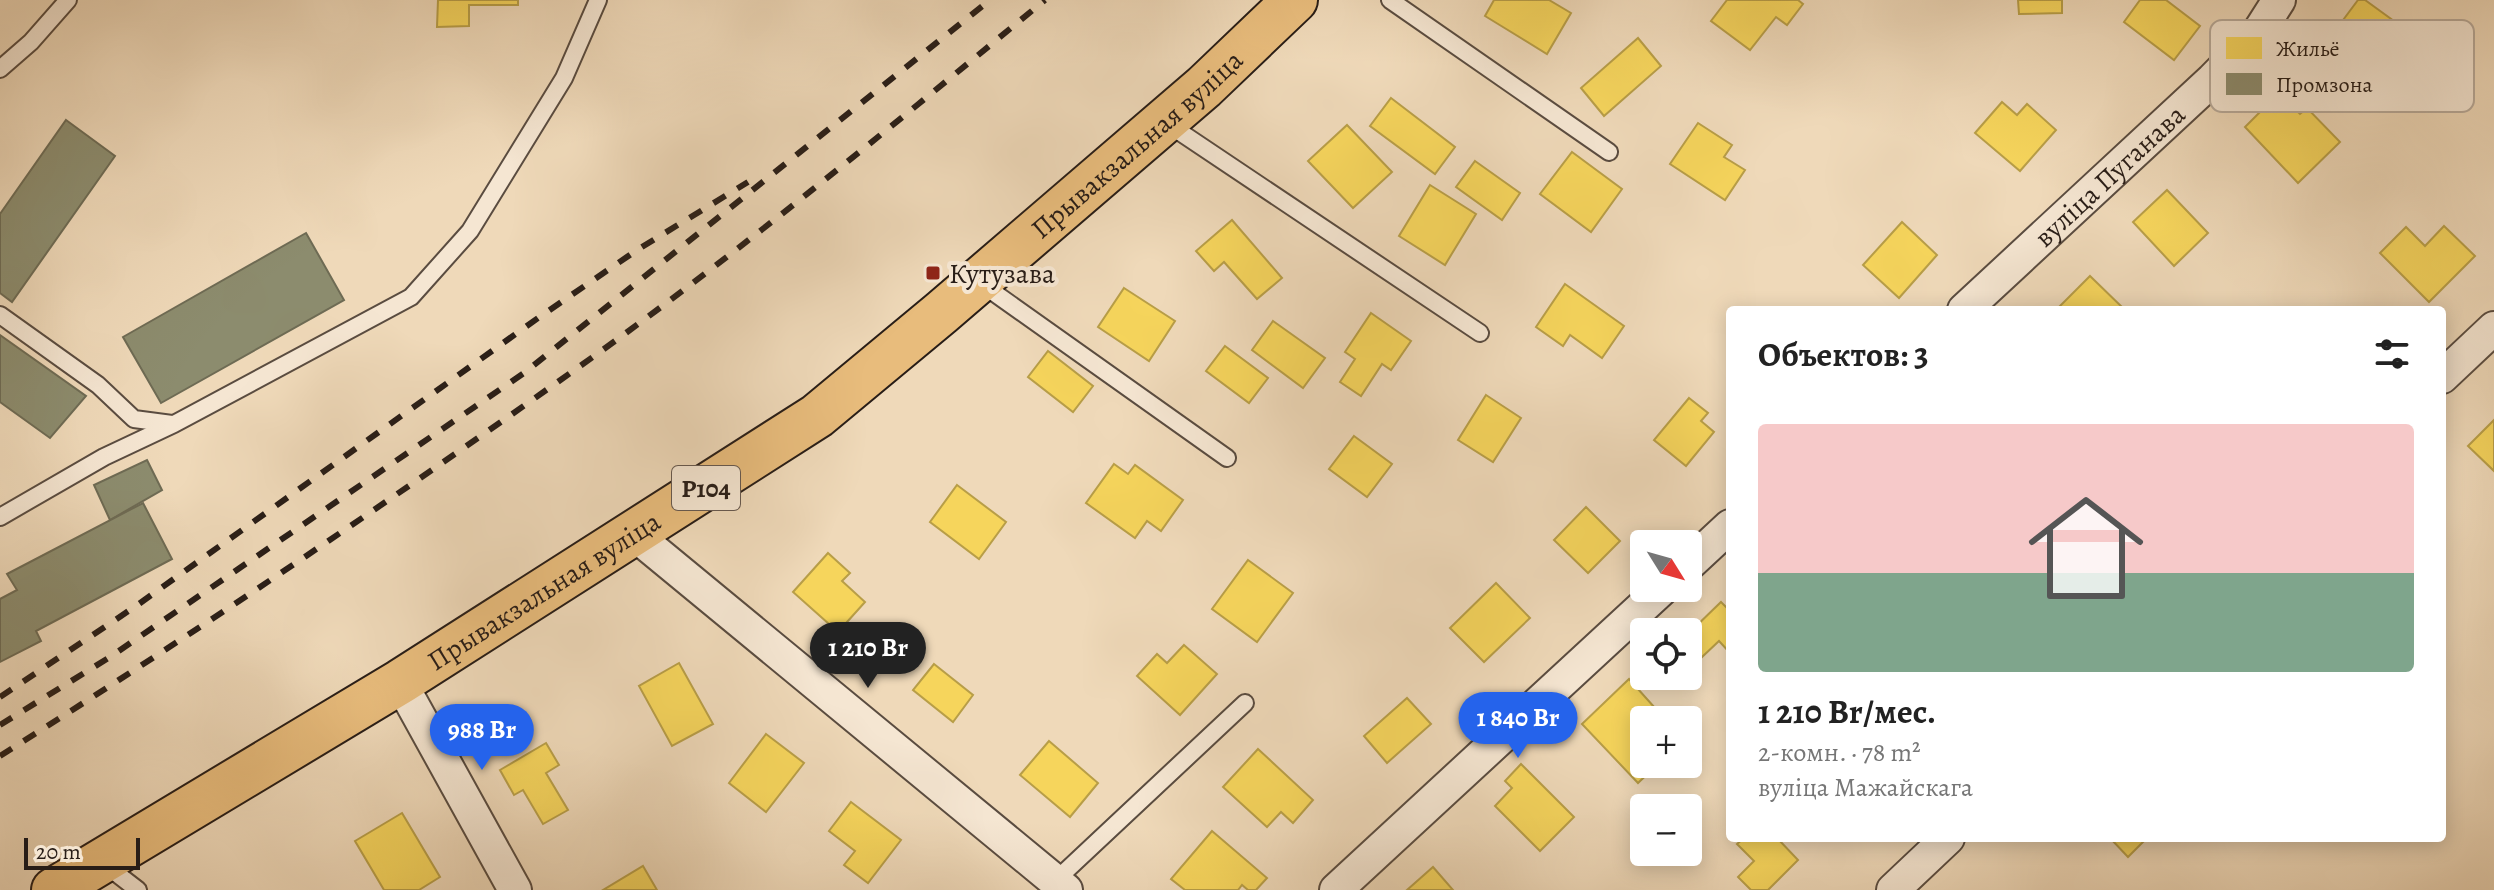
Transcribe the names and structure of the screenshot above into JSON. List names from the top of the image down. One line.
{"streets":{"main road":["Прывакзальная вуліца","Р104"],"street":["вуліца Пуганава"]},"places":{"transit":["Кутузава"]},"legend":["Жильё","Промзона"],"scale_bar":"20 m","north":"bottom right","page":{"heading":"Объектов: 3","list":[{"name":"1 210 Br/мес.","note":"2-комн. · 78 m² · вуліца Мажайскага"}],"map_buttons":["+","−"],"price":["1 210 Br","1 840 Br","988 Br"],"scale":"20 m"}}
